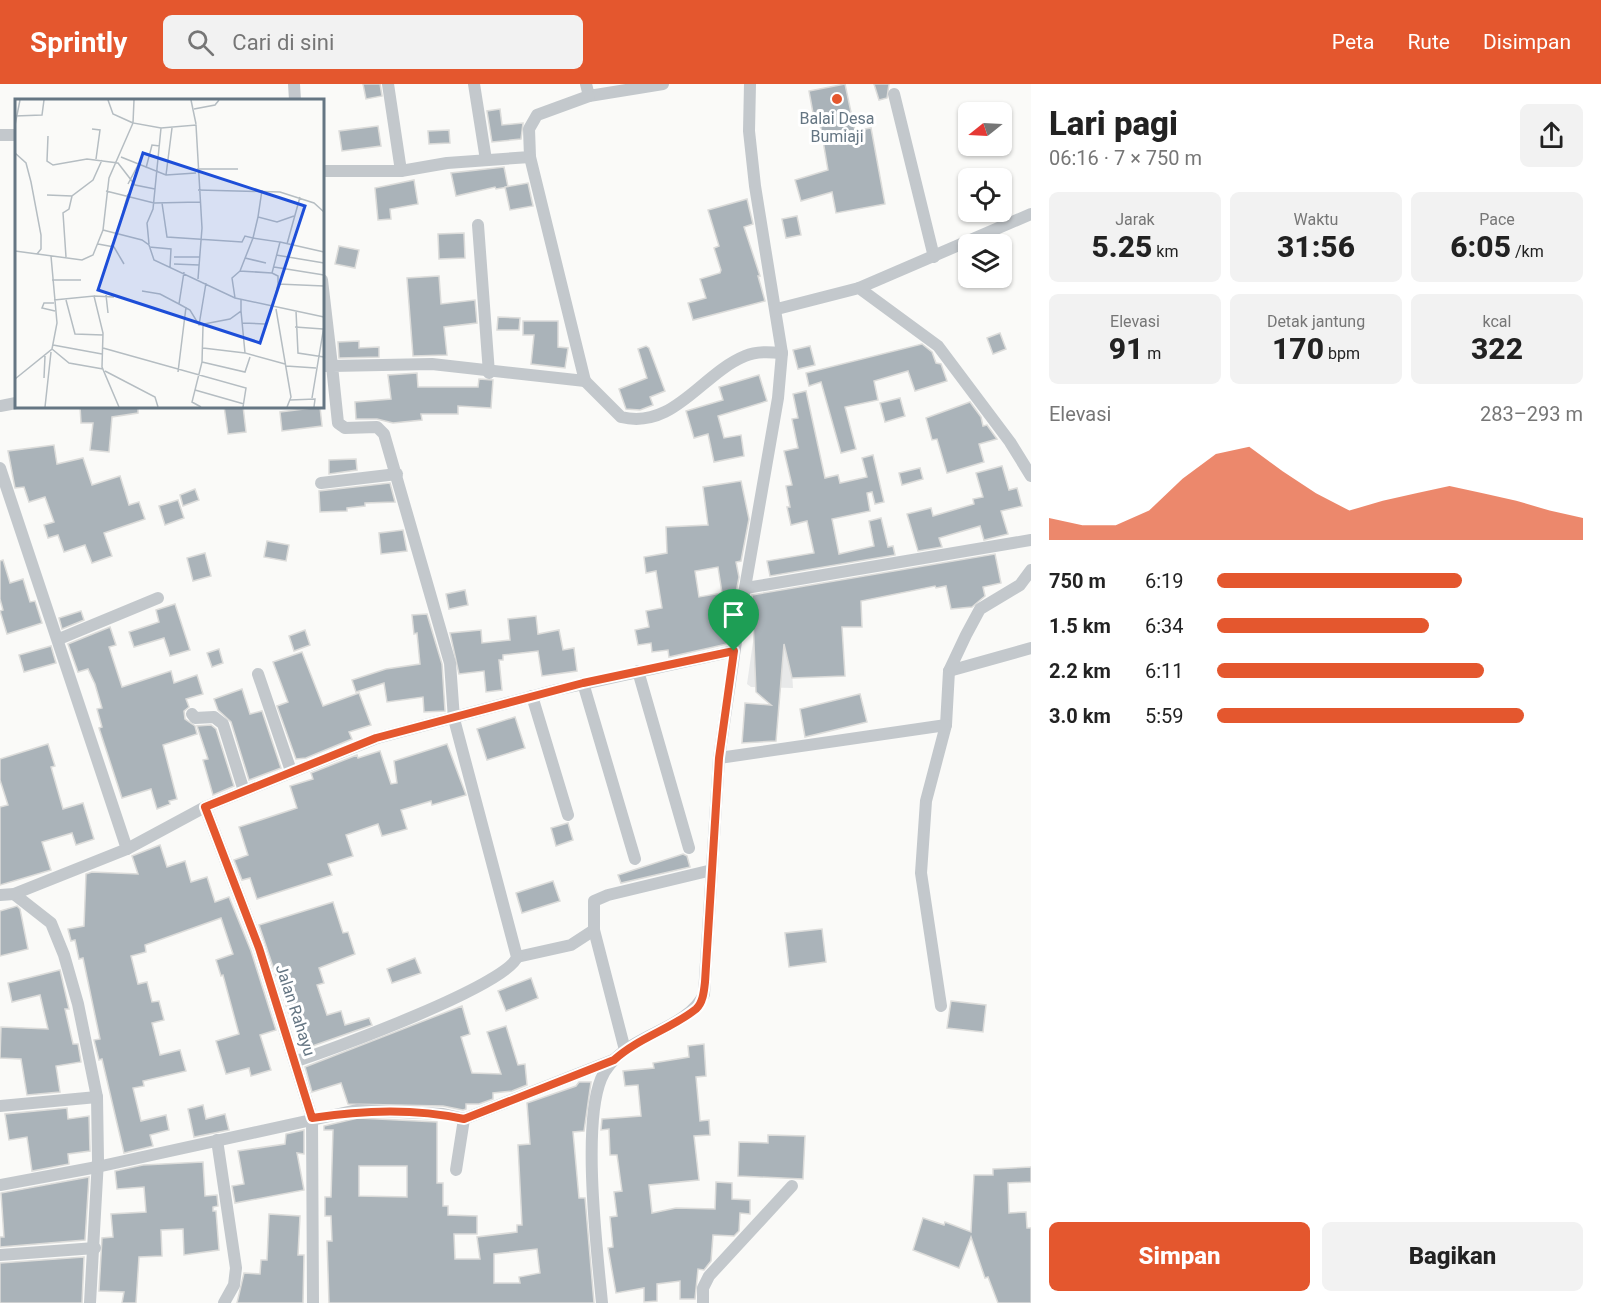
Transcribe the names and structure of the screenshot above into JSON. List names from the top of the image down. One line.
{"streets":{"street":["Jalan Rahayu"]},"places":["Balai Desa Bumiaji"],"north":"left","page":{"header":"Sprintly","search":"Cari di sini","nav":["Peta","Rute","Disimpan"],"heading":["Lari pagi","06:16 · 7 × 750 m"],"stats":[["Jarak","5.25 km"],["Waktu","31:56"],["Pace","6:05 /km"],["Elevasi","91 m"],["Detak jantung","170 bpm"],["kcal","322"]],"chart":["Elevasi","283–293 m"],"list":[{"name":"750 m","note":"6:19"},{"name":"1.5 km","note":"6:34"},{"name":"2.2 km","note":"6:11"},{"name":"3.0 km","note":"5:59"}],"buttons":["Simpan","Bagikan"]}}
